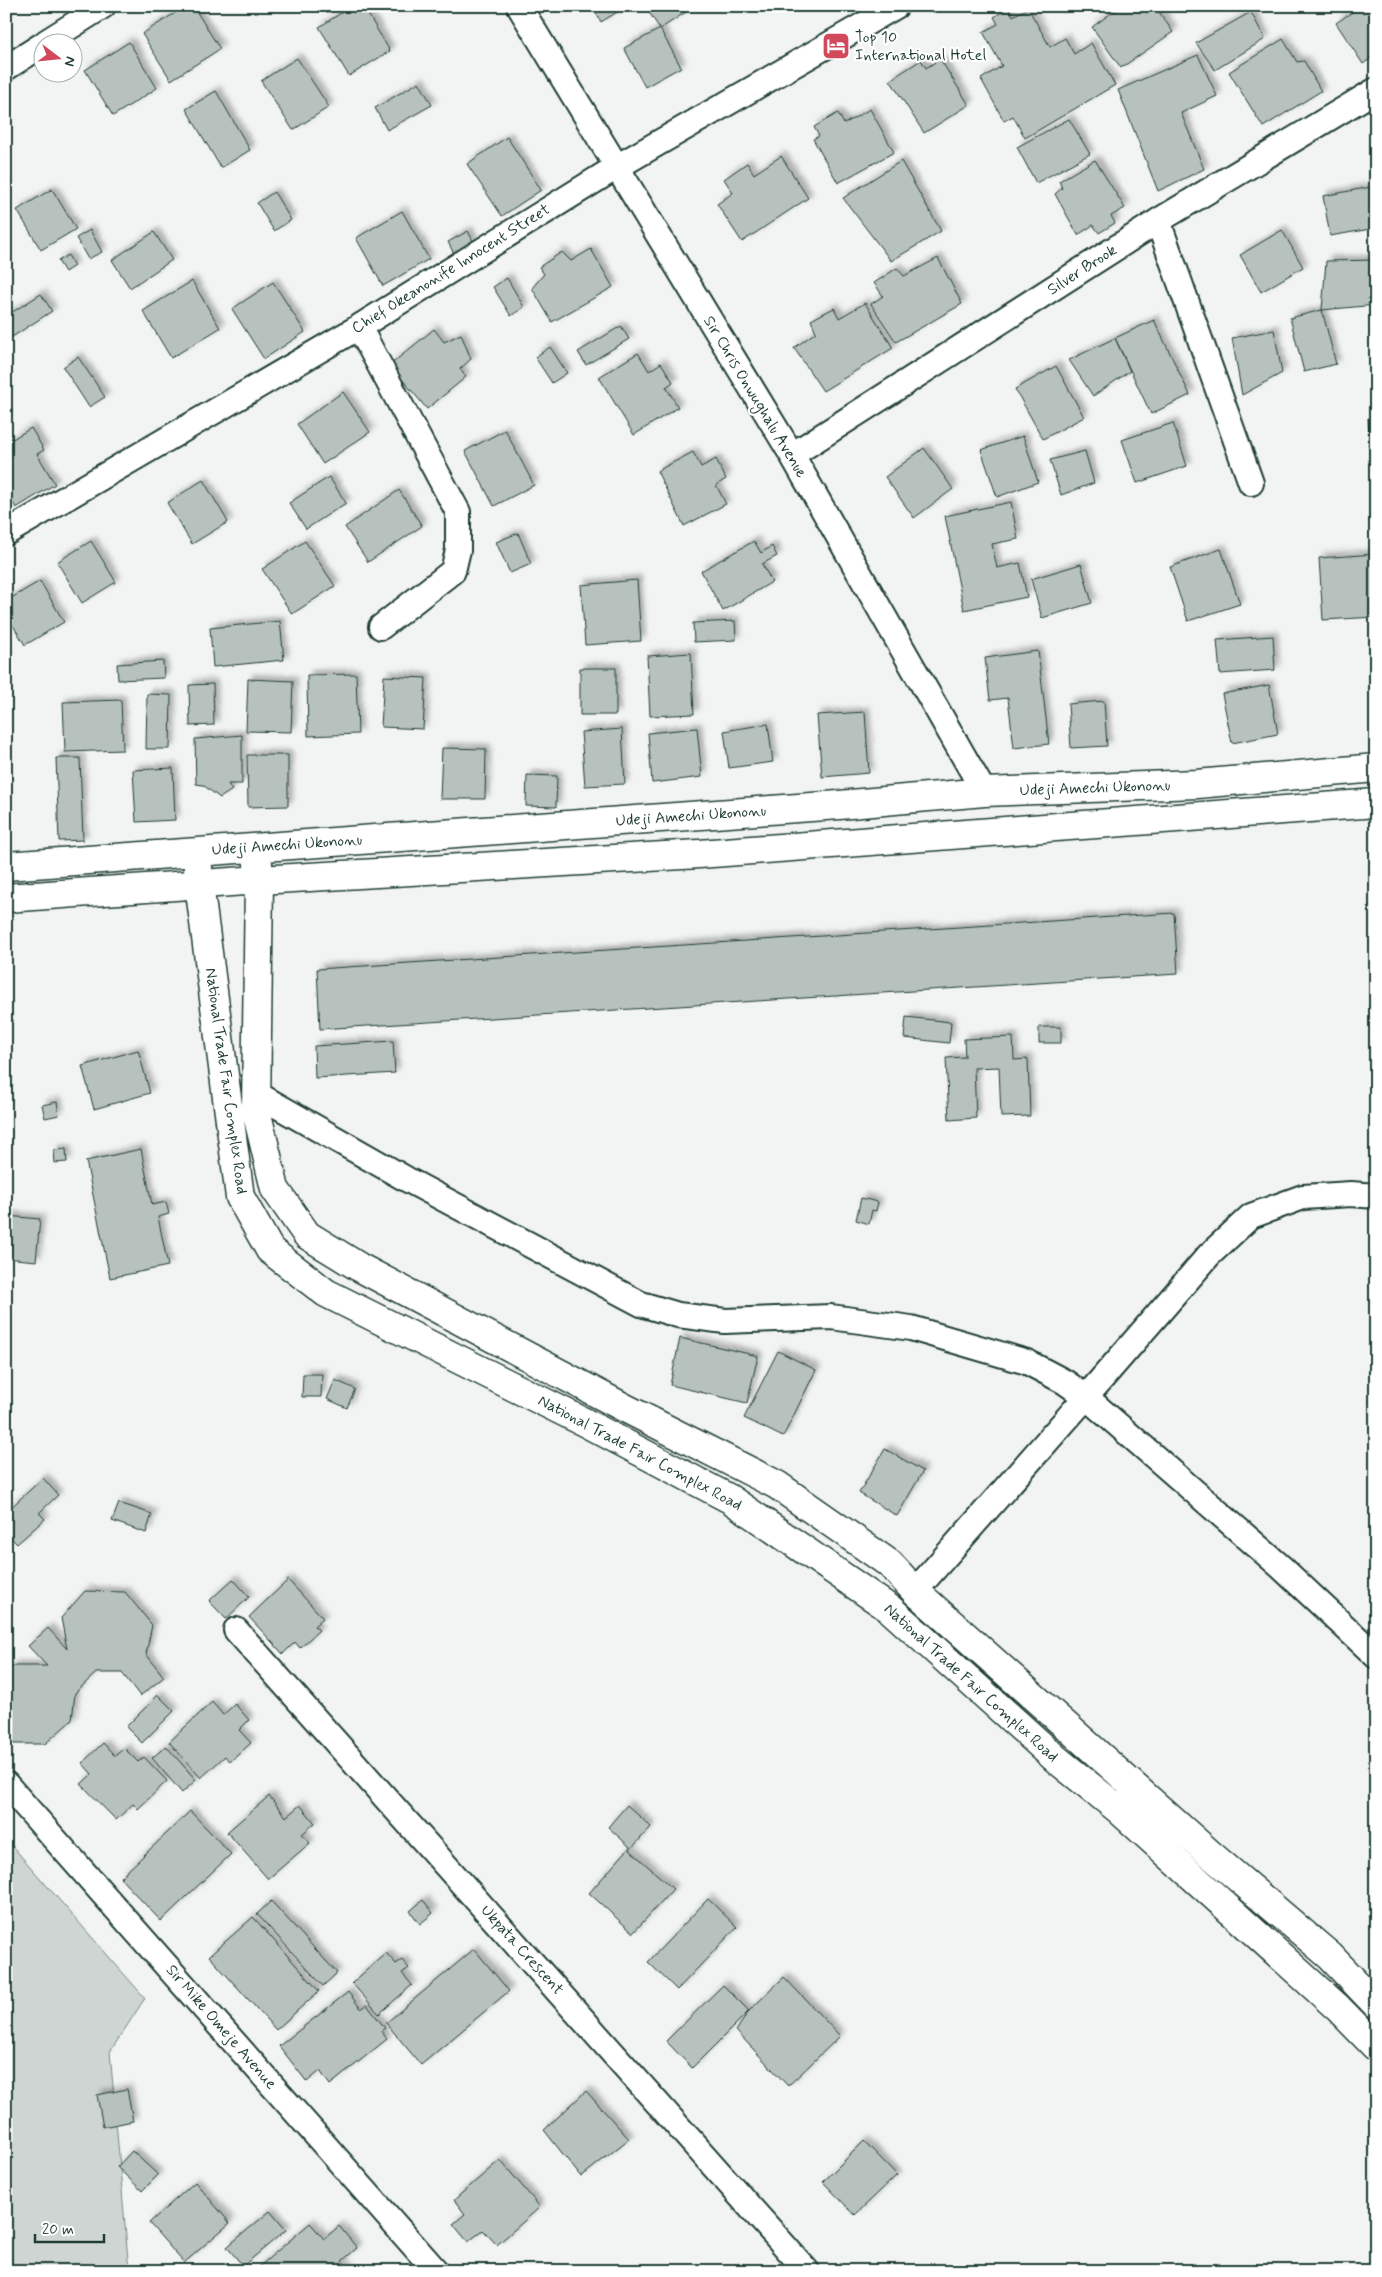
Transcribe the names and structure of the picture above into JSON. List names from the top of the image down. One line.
{"streets":{"main road":["Udeji Amechi Ukononu","National Trade Fair Complex Road"],"street":["Chief Okeanonife Innocent Street","Silver Brook","Sir Chris Onwughalu Avenue","Ukpata Crescent","Sir Mike Omeje Avenue"]},"crossings":[["Chief Okeanonife Innocent Street","Sir Chris Onwughalu Avenue"],["Silver Brook","Sir Chris Onwughalu Avenue"],["Sir Chris Onwughalu Avenue","Udeji Amechi Ukononu"],["Udeji Amechi Ukononu","National Trade Fair Complex Road"]],"places":{"hotel":["Top 10 International Hotel"]},"scale_bar":"20 m","north":"right"}
